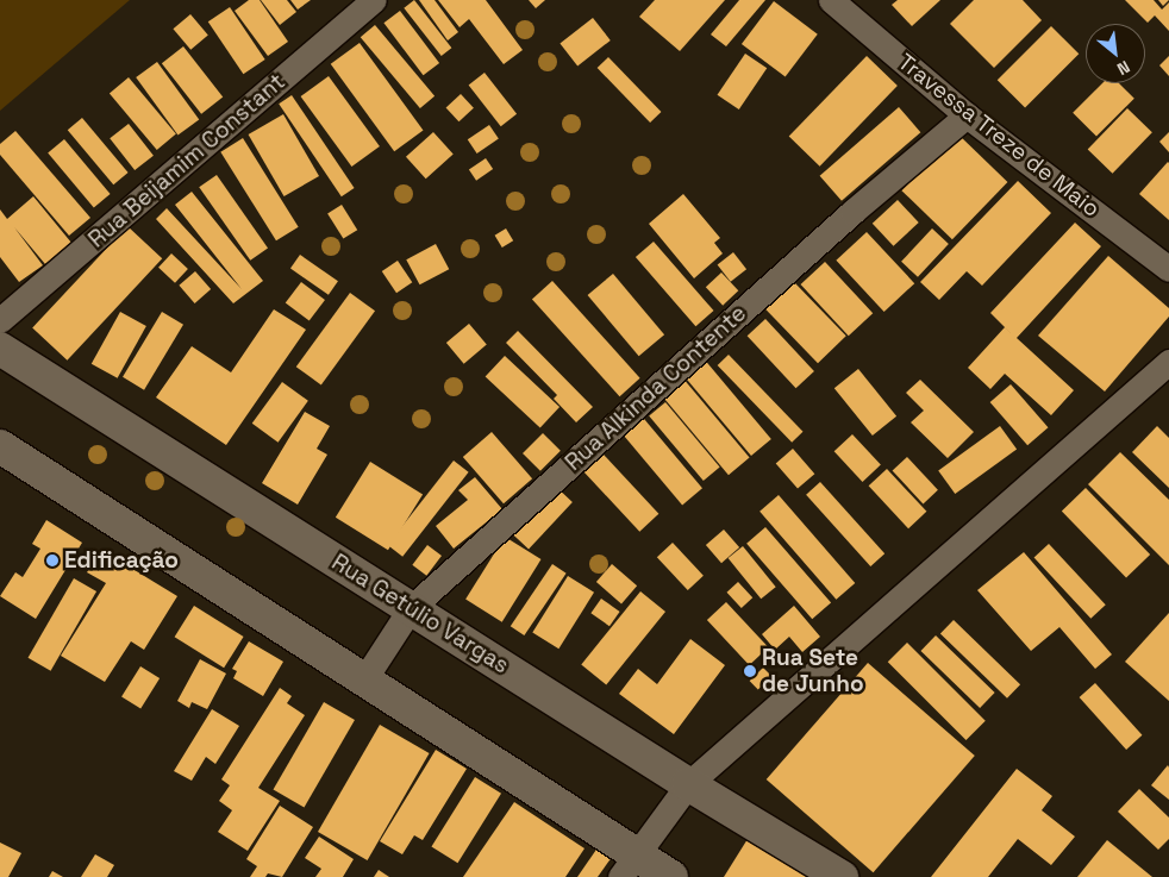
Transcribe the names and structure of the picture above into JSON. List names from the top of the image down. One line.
{"streets":{"street":["Travessa Treze de Maio","Rua Beijamim Constant","Rua Alkinda Contente","Rua Getúlio Vargas"]},"crossings":[["Travessa Treze de Maio","Rua Alkinda Contente"],["Rua Alkinda Contente","Rua Getúlio Vargas"]],"places":["Edificação","Rua Sete de Junho"],"north":"bottom right"}
